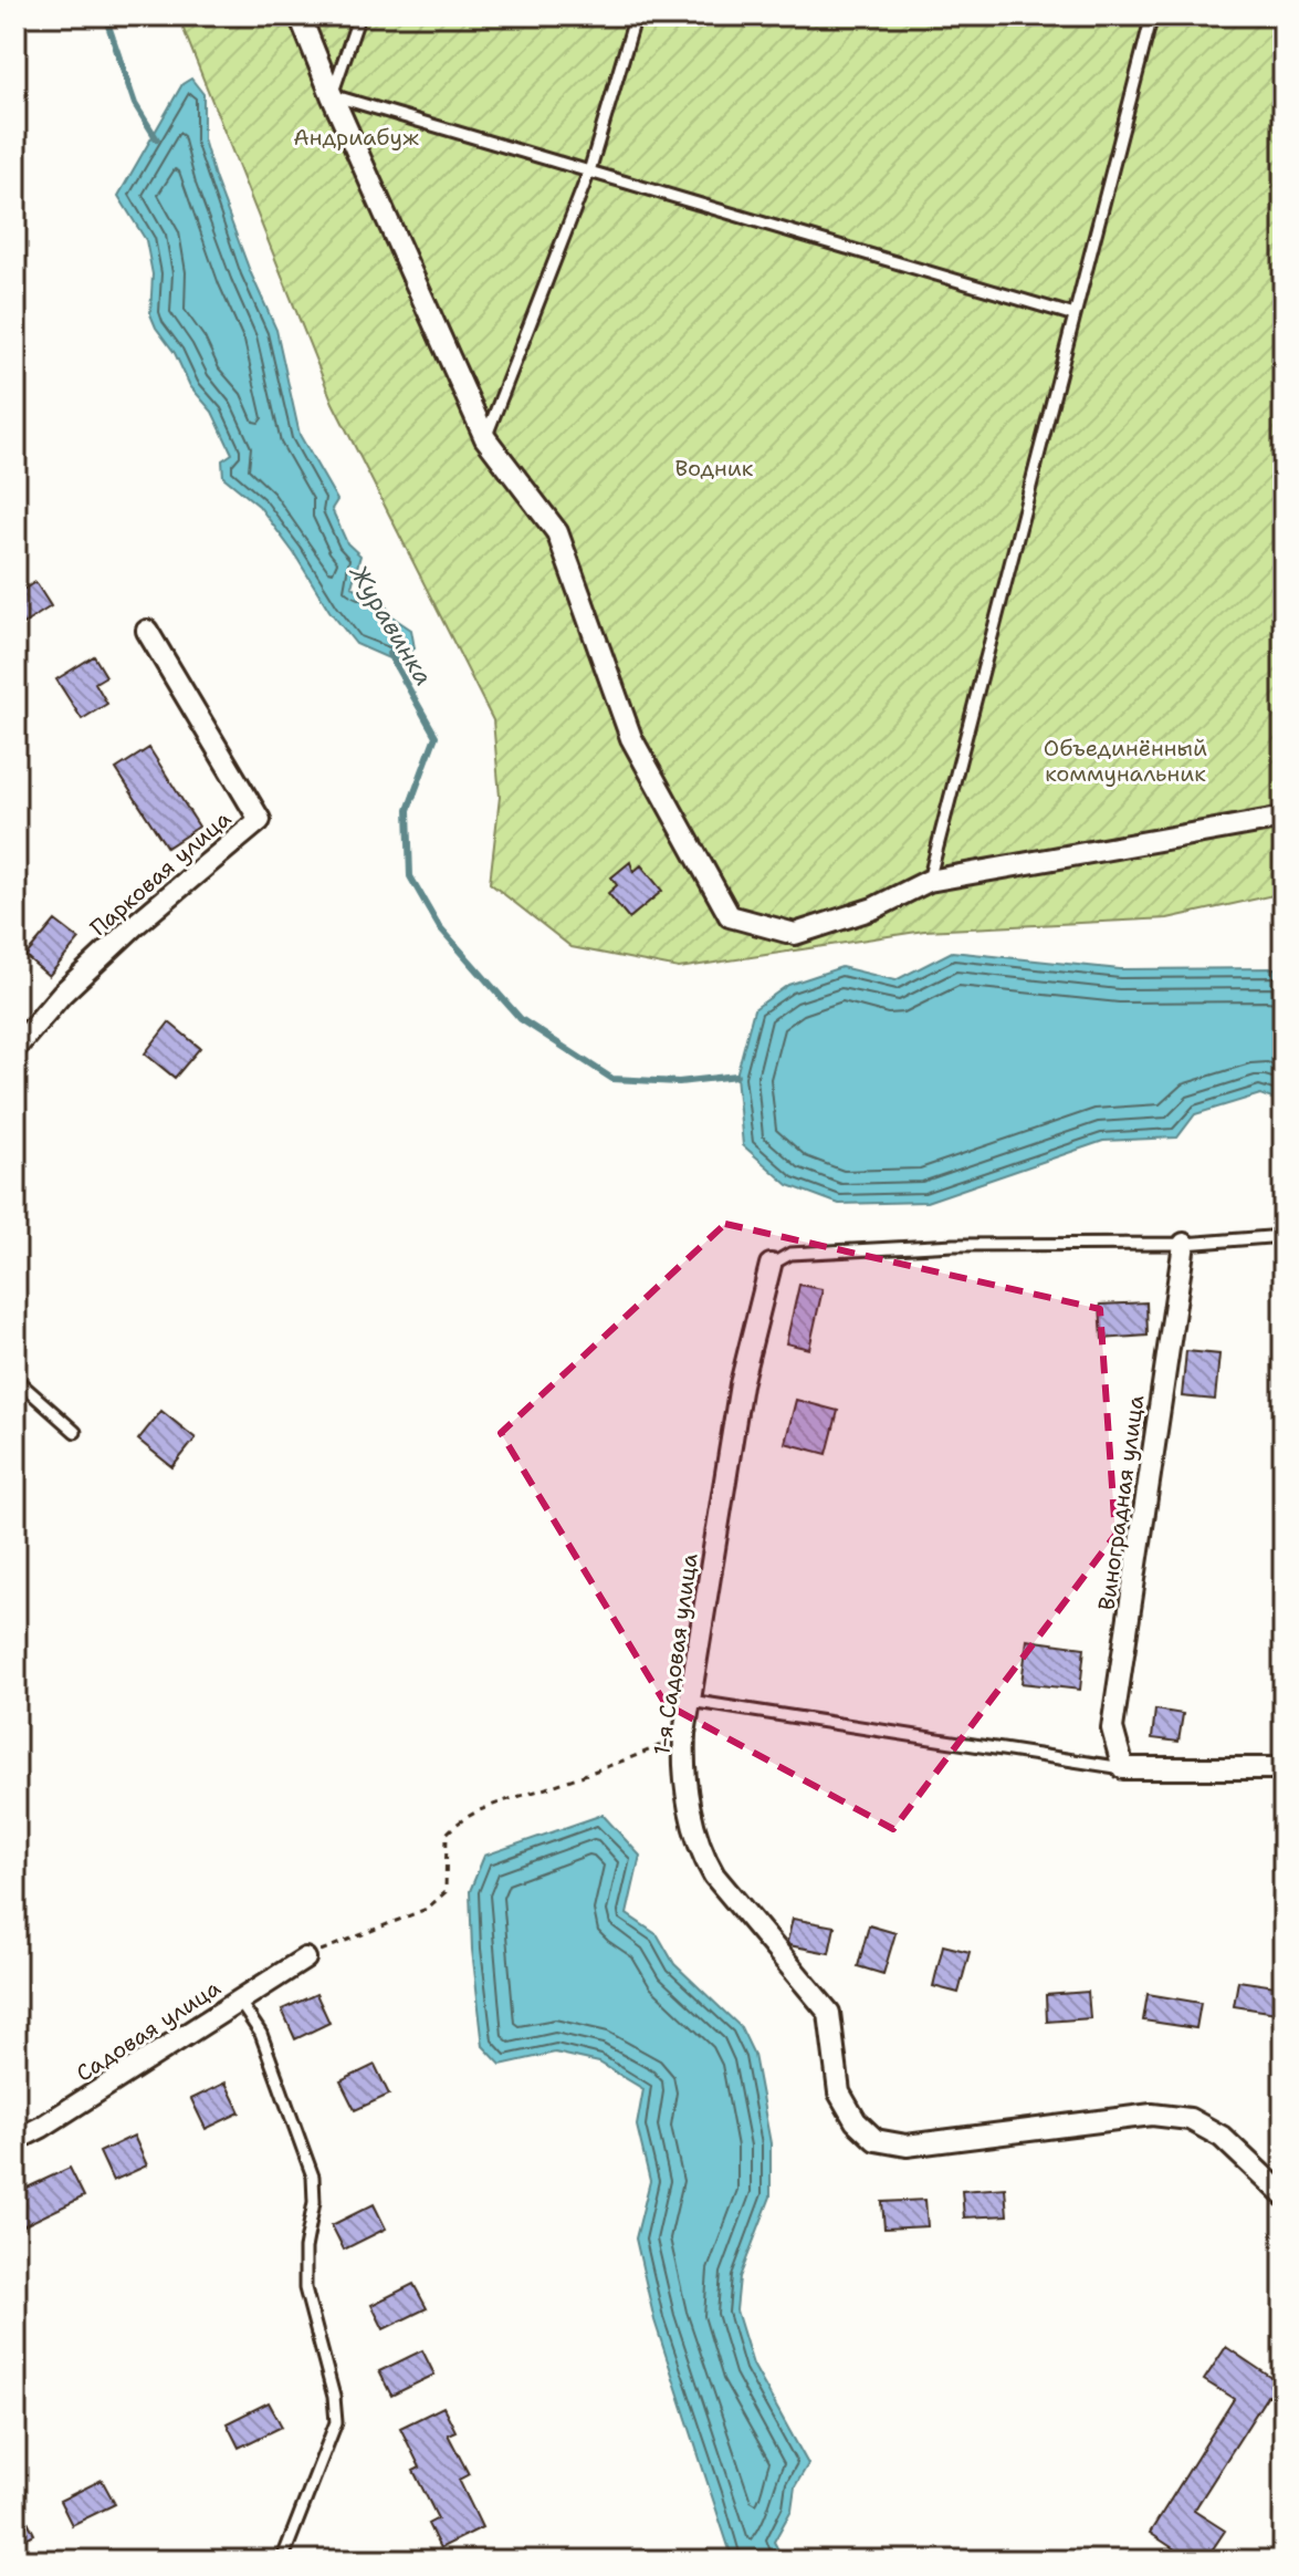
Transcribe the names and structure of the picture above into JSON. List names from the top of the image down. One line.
{"streets":{"street":["Парковая улица","Виноградная улица","1-я Садовая улица","Садовая улица"]},"water":["Журавинка"],"parks":["Андриабуж","Водник","Объединённый коммунальник"]}
